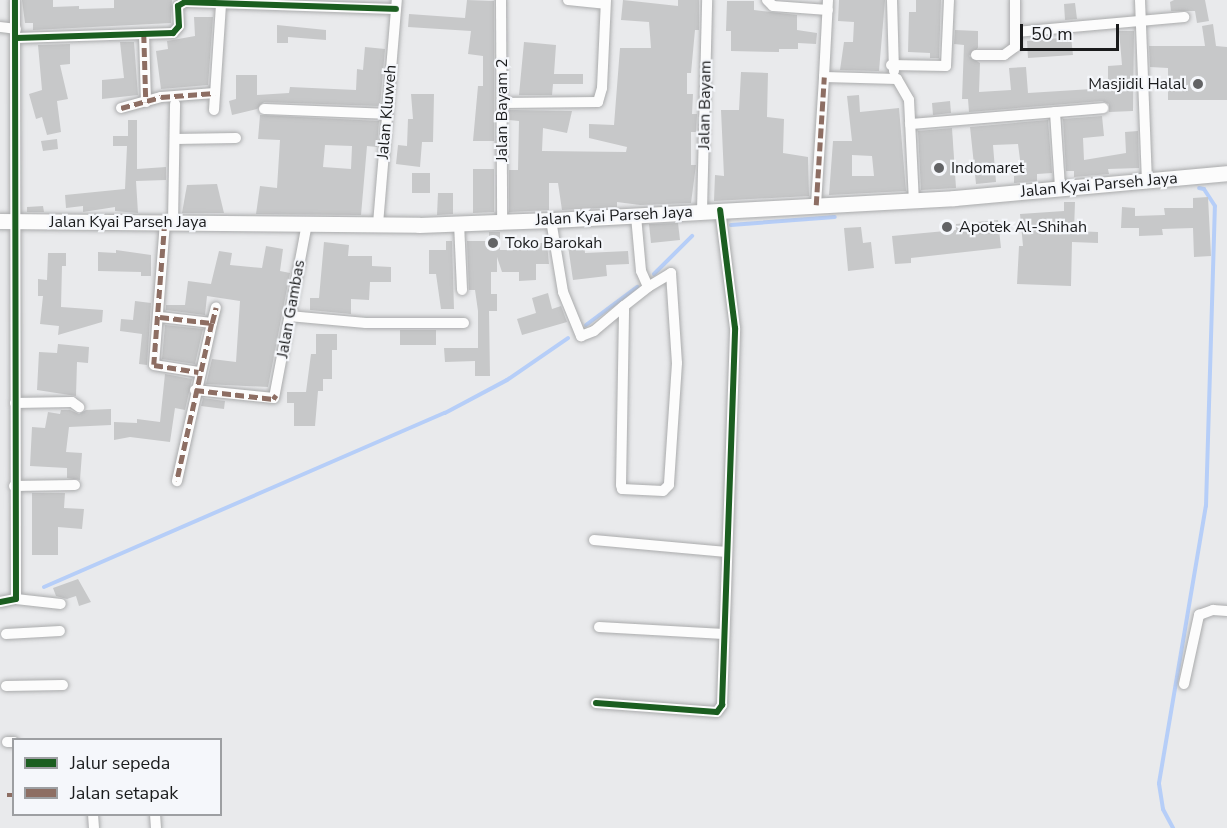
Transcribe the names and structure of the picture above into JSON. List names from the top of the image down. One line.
{"streets":{"main road":["Jalan Kyai Parseh Jaya"],"street":["Jalan Bayam","Jalan Bayam 2","Jalan Kluweh","Jalan Gambas"]},"crossings":[["Jalan Bayam","Jalan Kyai Parseh Jaya"],["Jalan Bayam 2","Jalan Kyai Parseh Jaya"],["Jalan Kluweh","Jalan Kyai Parseh Jaya"],["Jalan Kyai Parseh Jaya","Jalan Gambas"]],"places":["Masjidil Halal","Indomaret","Apotek Al-Shihah","Toko Barokah"],"legend":["Jalur sepeda","Jalan setapak"],"scale_bar":"50 m"}
